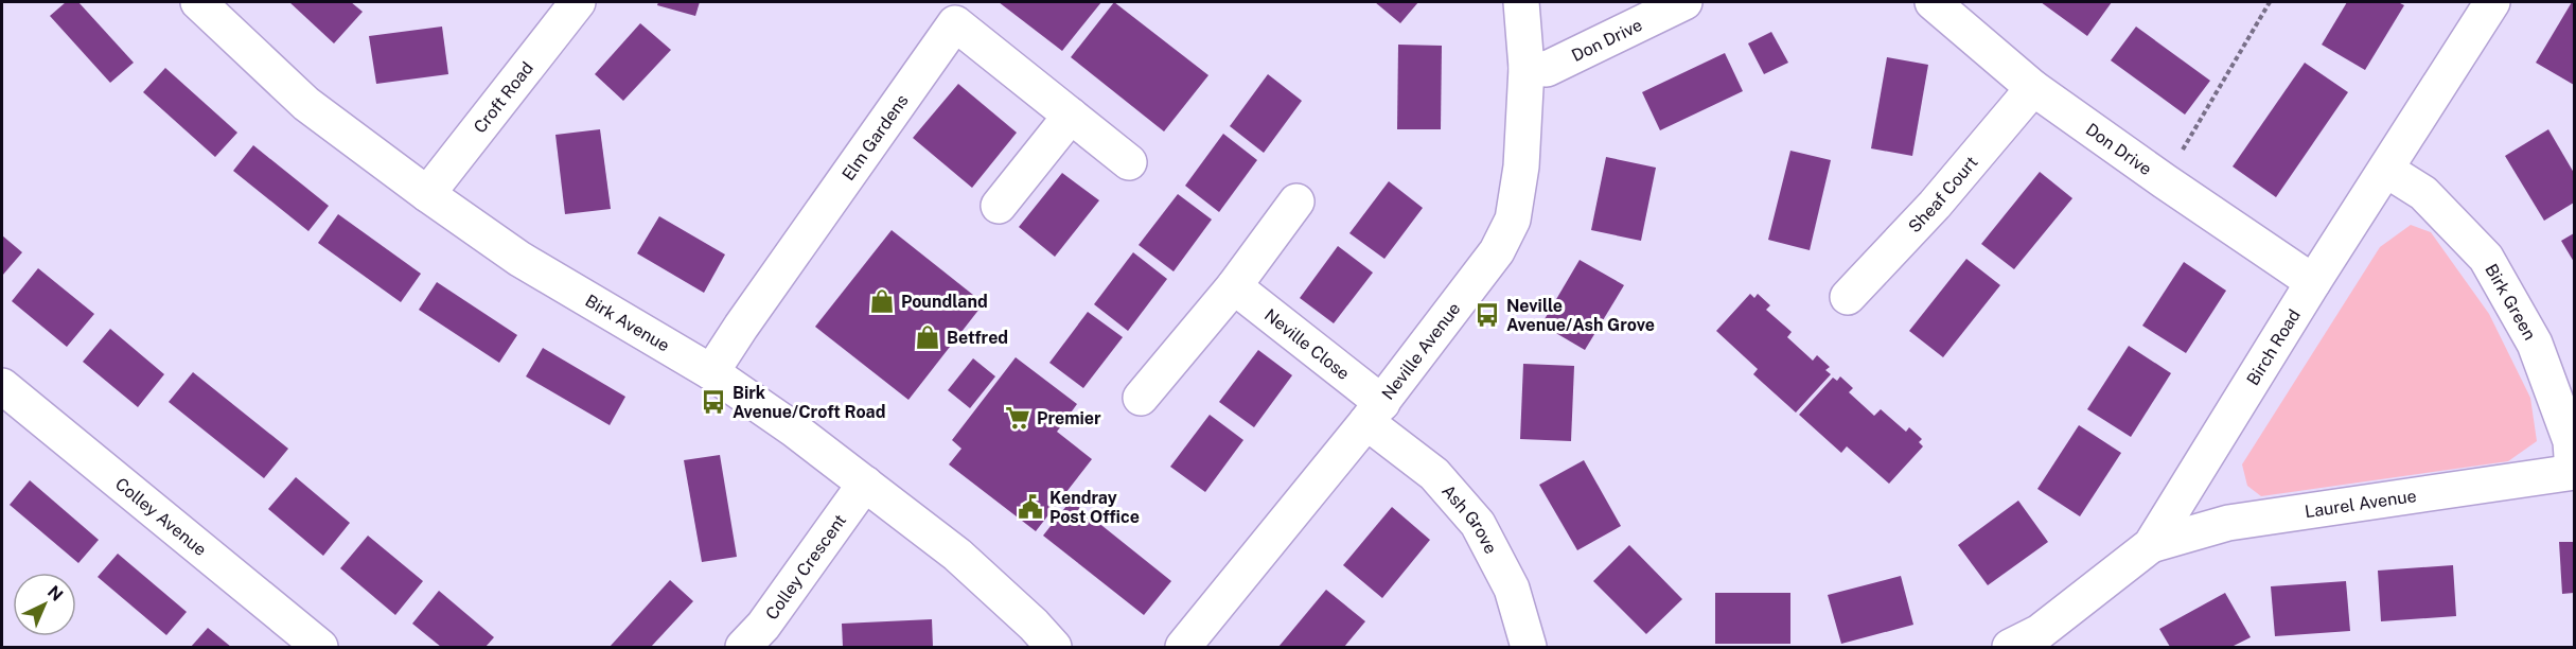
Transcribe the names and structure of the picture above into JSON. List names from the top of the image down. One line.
{"streets":{"street":["Don Drive","Croft Road","Elm Gardens","Sheaf Court","Birk Green","Birk Avenue","Neville Close","Birch Road","Neville Avenue","Laurel Avenue","Colley Avenue","Ash Grove","Colley Crescent"]},"crossings":[["Don Drive","Sheaf Court"],["Don Drive","Birch Road"],["Don Drive","Neville Avenue"],["Croft Road","Birk Avenue"],["Elm Gardens","Birk Avenue"],["Birk Green","Birch Road"],["Birk Green","Laurel Avenue"],["Birk Avenue","Colley Crescent"],["Neville Close","Neville Avenue"],["Neville Close","Ash Grove"],["Birch Road","Laurel Avenue"],["Neville Avenue","Ash Grove"]],"places":{"shop":["Poundland","Betfred"],"bus stop":["Neville Avenue/Ash Grove","Birk Avenue/Croft Road"],"supermarket":["Premier"],"public building":["Kendray Post Office"]},"north":"top right"}
